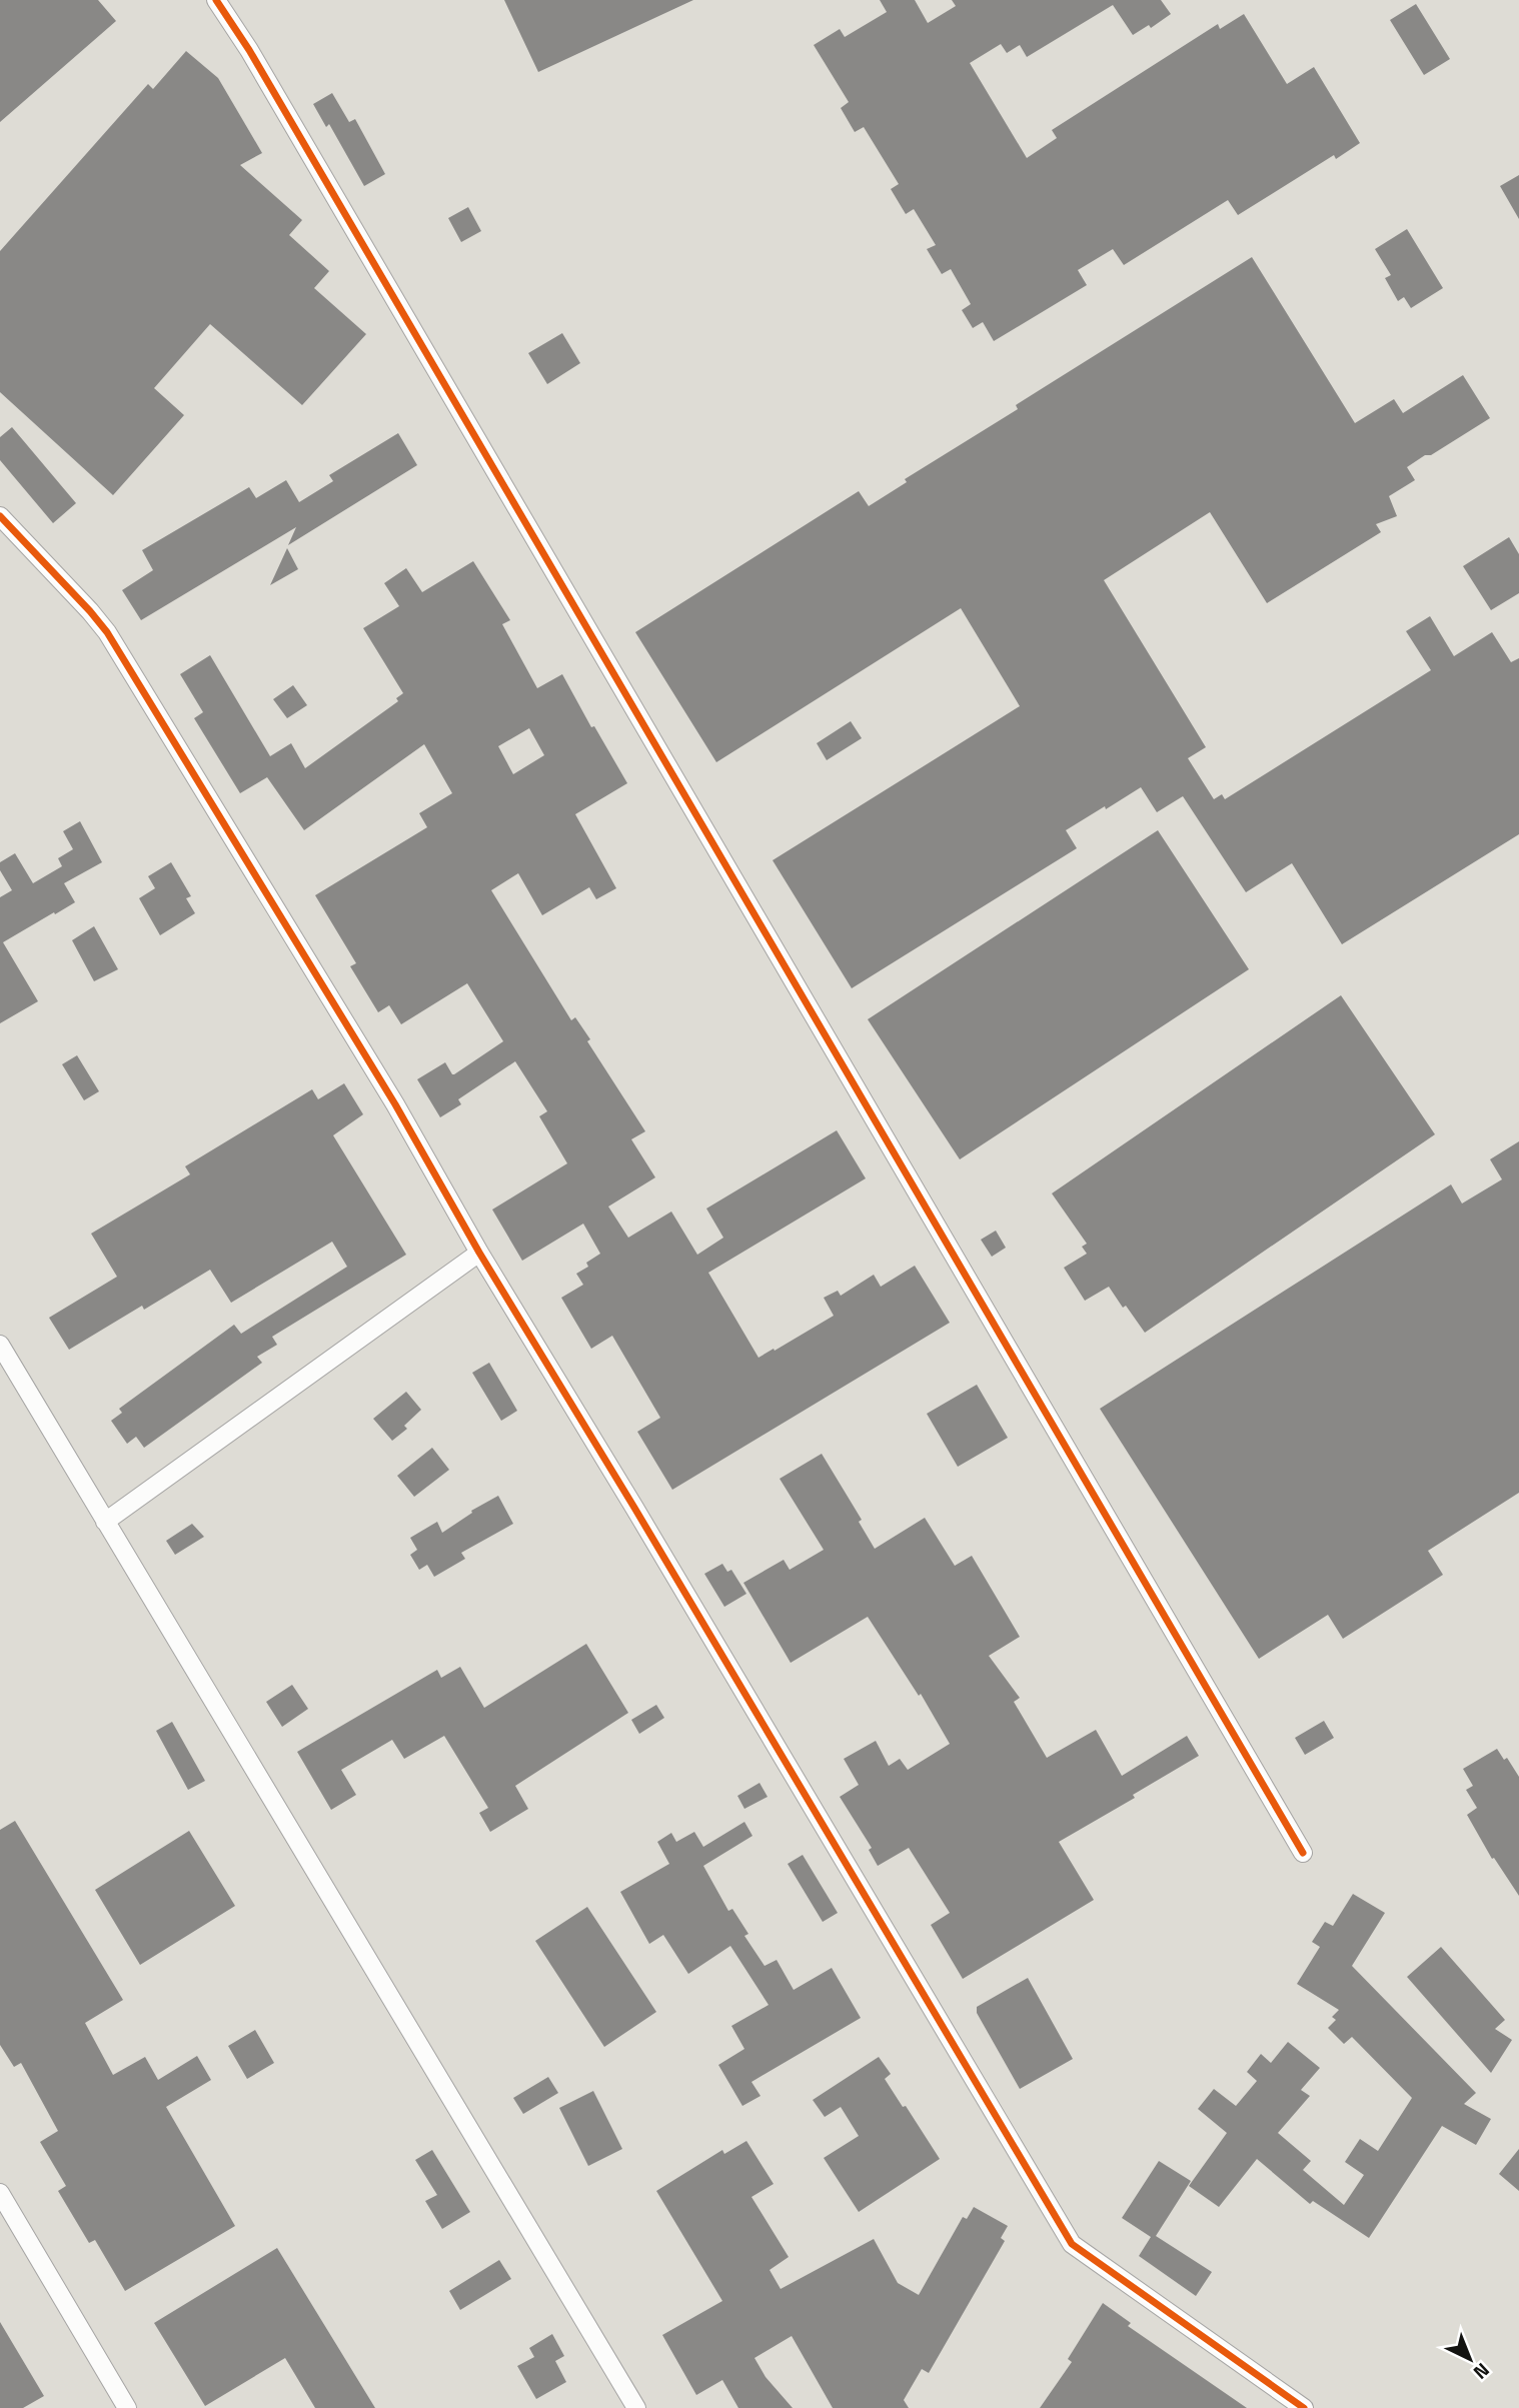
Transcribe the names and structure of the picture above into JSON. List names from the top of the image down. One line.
{"north":"bottom right"}
